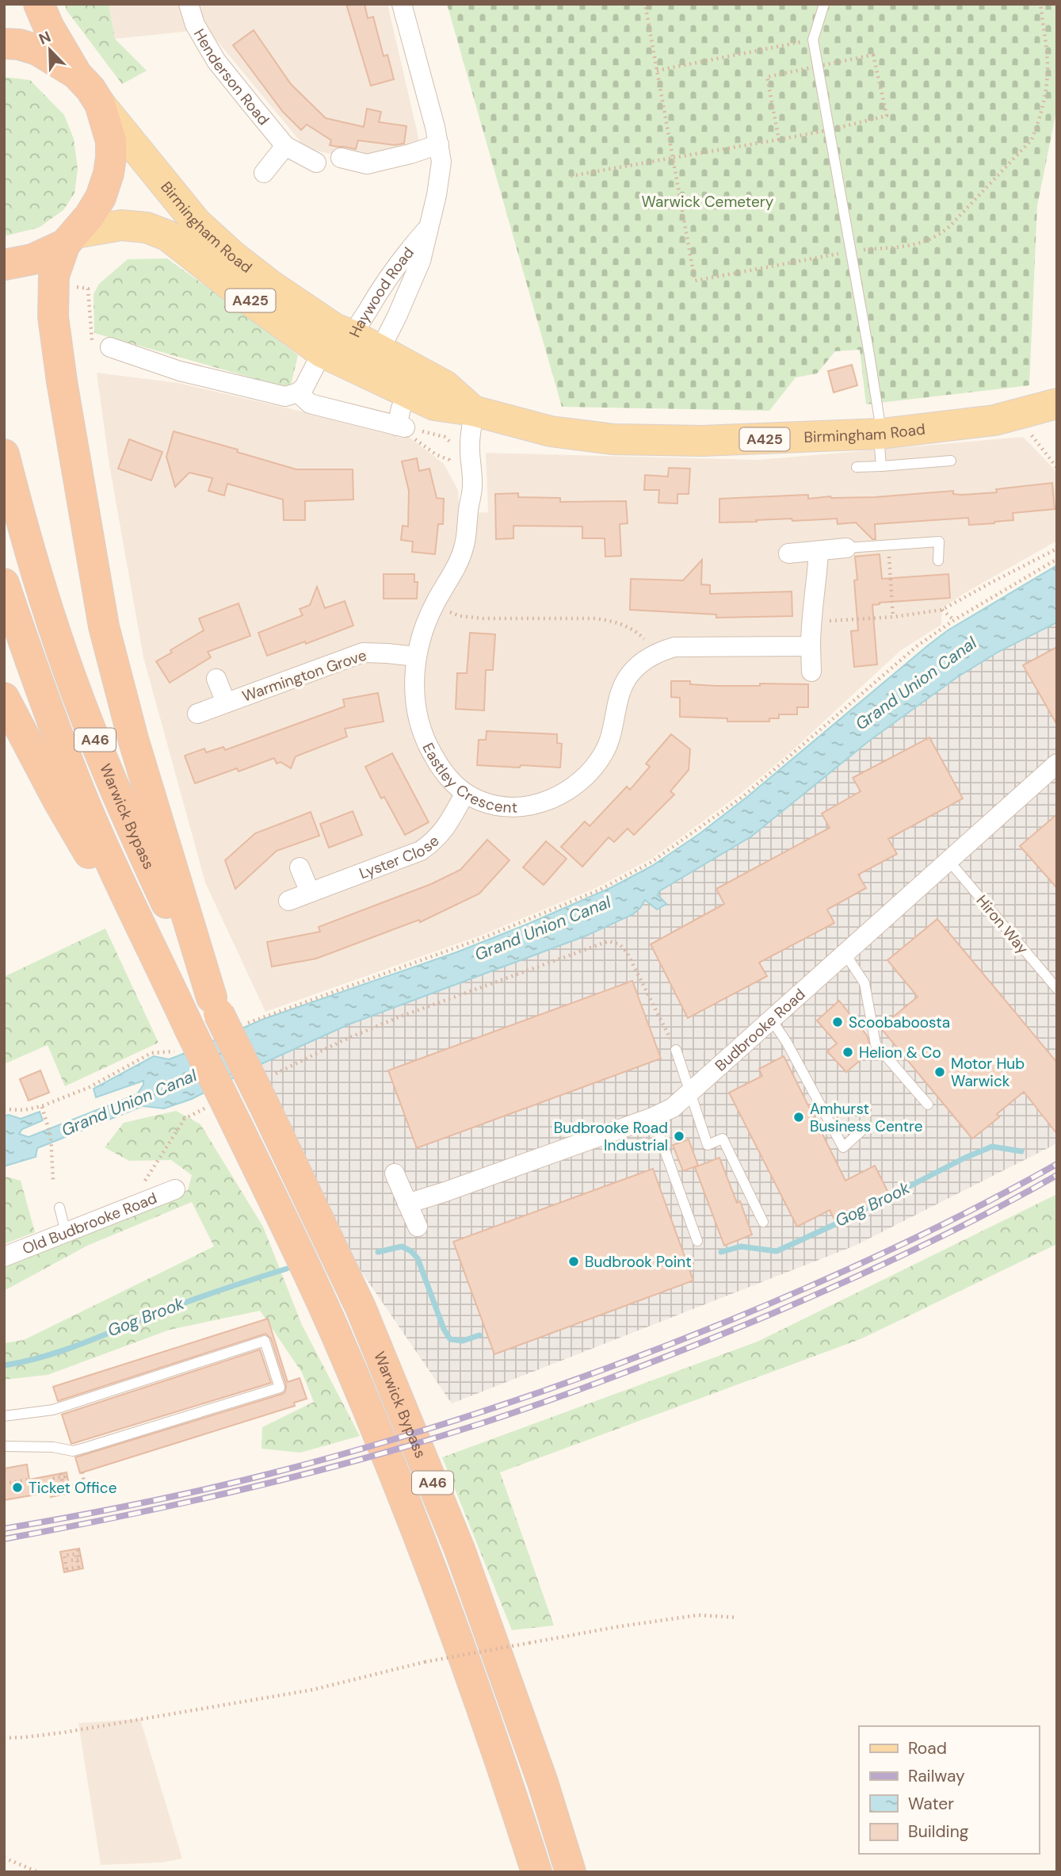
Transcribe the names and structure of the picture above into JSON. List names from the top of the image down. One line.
{"streets":{"highway":["A46","Warwick Bypass"],"main road":["Birmingham Road","A425"],"street":["Henderson Road","Haywood Road","Warmington Grove","Eastley Crescent","Lyster Close","Budbrooke Road","Old Budbrooke Road"],"lane":["Hiron Way"]},"crossings":[["Birmingham Road","Haywood Road"],["Birmingham Road","Eastley Crescent"],["Warmington Grove","Eastley Crescent"],["Eastley Crescent","Lyster Close"],["Hiron Way","Budbrooke Road"]],"water":["Grand Union Canal","Gog Brook"],"parks":["Warwick Cemetery"],"places":["Scoobaboosta","Helion & Co","Motor Hub Warwick","Amhurst Business Centre","Budbrooke Road Industrial","Budbrook Point","Ticket Office"],"legend":["Road","Railway","Water","Building"],"north":"top left"}
